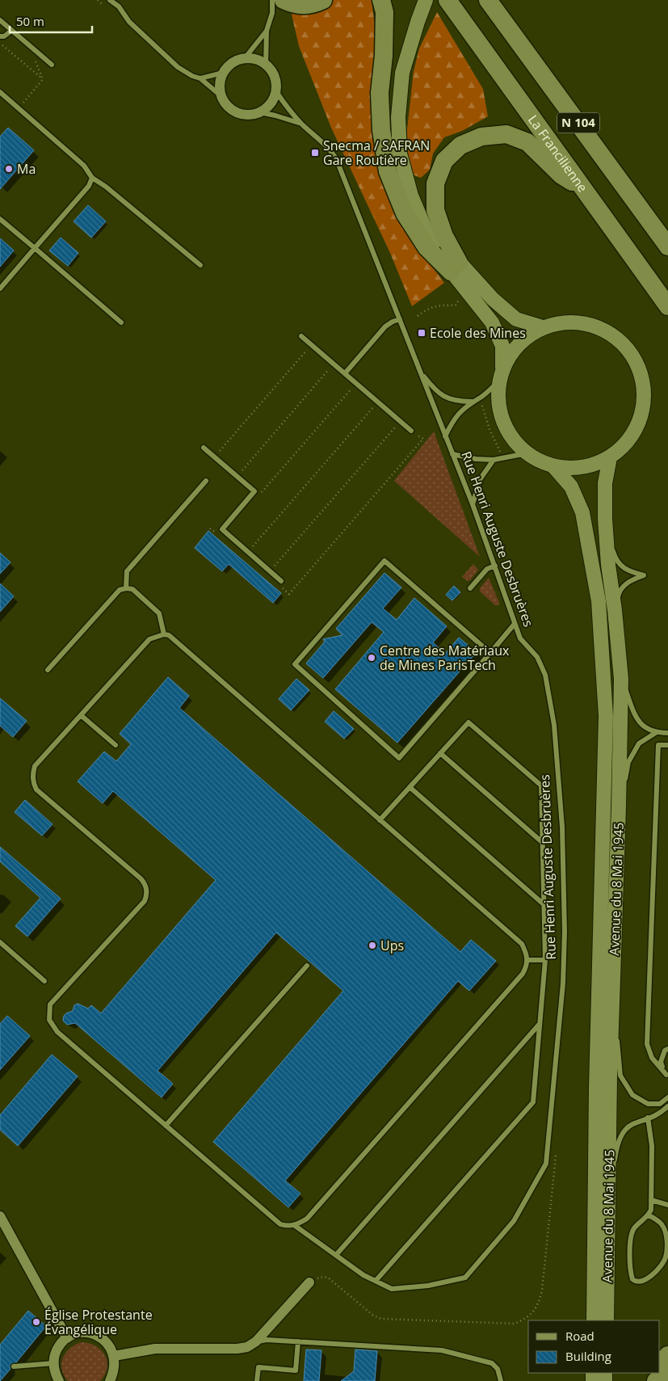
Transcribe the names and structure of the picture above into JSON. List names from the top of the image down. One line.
{"streets":{"highway":["N 104","La Francilienne"],"main road":["Avenue du 8 Mai 1945"],"street":["Rue Henri Auguste Desbruères"]},"places":{"transit":["Snecma / SAFRAN Gare Routière","Ecole des Mines"],"other":["Ma","Centre des Matériaux de Mines ParisTech","Ups","Église Protestante Évangélique"]},"legend":["Road","Building"],"scale_bar":"50 m"}
